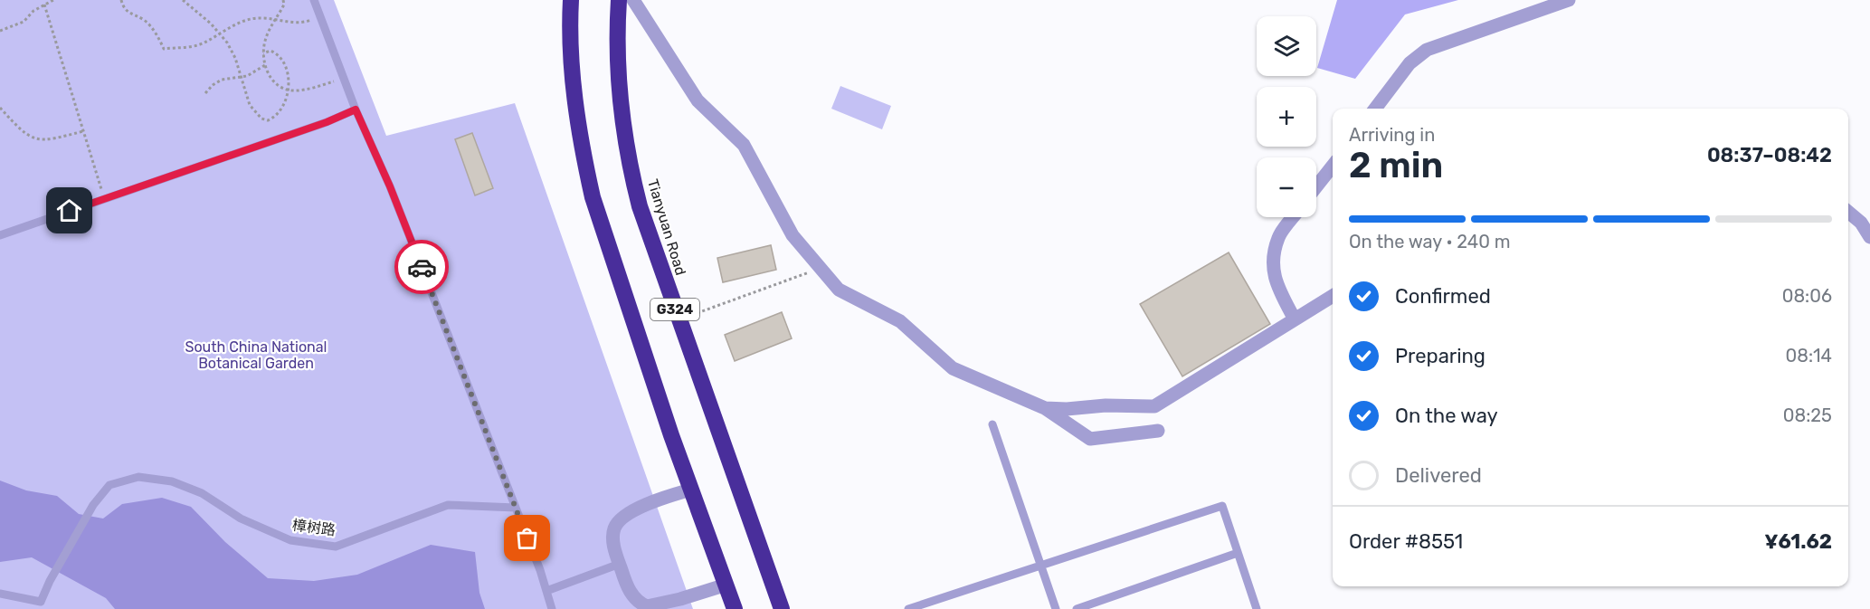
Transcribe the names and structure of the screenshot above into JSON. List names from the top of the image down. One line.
{"streets":{"highway":["Tianyuan Road","G324"],"lane":["樟树路"]},"parks":["South China National Botanical Garden"],"page":{"map_buttons":["+","−"],"heading":["2 min","Arriving in","08:37–08:42"],"panel":["Order #8551","¥61.62"],"bar":"On the way · 240 m","list":[["Confirmed","08:06"],["Preparing","08:14"],["On the way","08:25"],"Delivered"]}}
